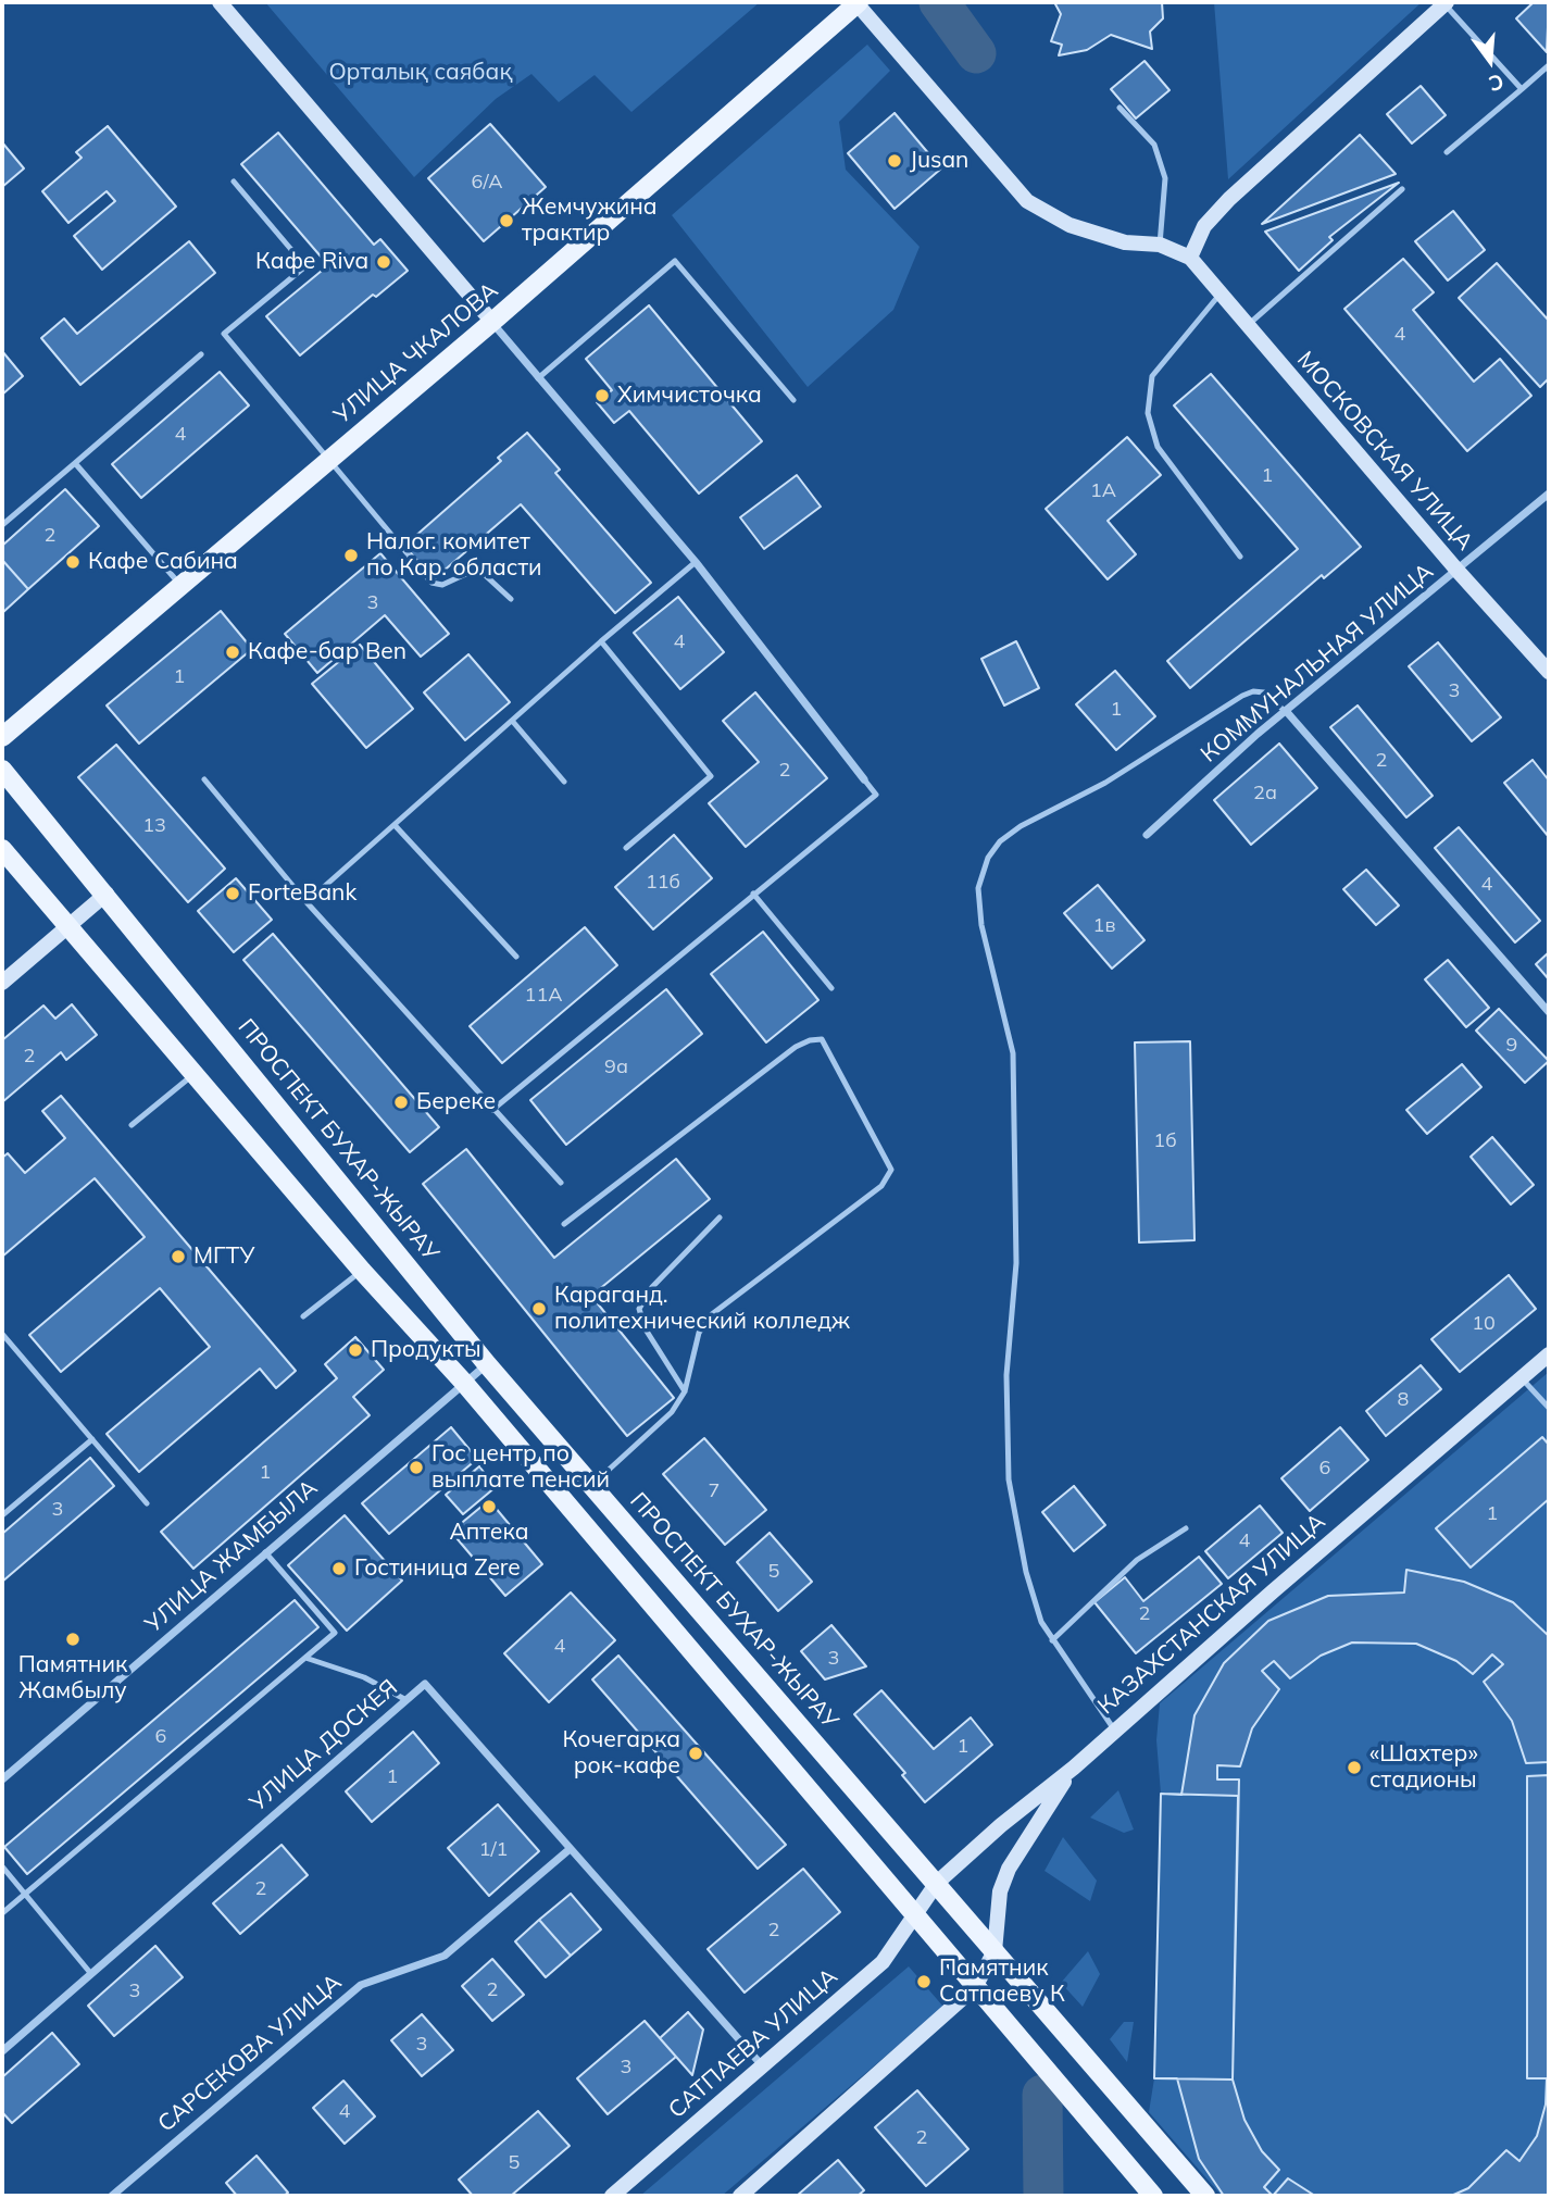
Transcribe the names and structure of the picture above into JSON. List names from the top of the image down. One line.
{"streets":{"main road":["УЛИЦА ЧКАЛОВА","МОСКОВСКАЯ УЛИЦА","ПРОСПЕКТ БУХАР-ЖЫРАУ","КАЗАХСТАНСКАЯ УЛИЦА","САТПАЕВА УЛИЦА"],"street":["КОММУНАЛЬНАЯ УЛИЦА","УЛИЦА ЖАМБЫЛА","УЛИЦА ДОСКЕЯ","САРСЕКОВА УЛИЦА"]},"crossings":[["МОСКОВСКАЯ УЛИЦА","КОММУНАЛЬНАЯ УЛИЦА"],["ПРОСПЕКТ БУХАР-ЖЫРАУ","УЛИЦА ЖАМБЫЛА"],["ПРОСПЕКТ БУХАР-ЖЫРАУ","КАЗАХСТАНСКАЯ УЛИЦА"],["КАЗАХСТАНСКАЯ УЛИЦА","САТПАЕВА УЛИЦА"],["УЛИЦА ДОСКЕЯ","САТПАЕВА УЛИЦА"],["УЛИЦА ДОСКЕЯ","САРСЕКОВА УЛИЦА"]],"parks":["Орталық саябақ"],"places":["Jusan","Жемчужина трактир","Кафе Riva","Химчисточка","Налог. комитет по Кар. области","Кафе Сабина","Кафе-бар Ben","ForteBank","Береке","МГТУ","Караганд. политехнический колледж","Продукты","Гос центр по выплате пенсий","Аптека","Гостиница Zere","Памятник Жамбылу","Кочегарка рок-кафе","«Шахтер» стадионы","Памятник Сатпаеву К"],"house_numbers":["6/А","4","4","1","1А","2","3","4","1","3","1","2","2","2а","13","11б","4","1в","11А","9","2","9а","1б","10","8","6","1","7","3","1","4","5","2","4","3","6","1","1","1/1","2","2","2","3","3","3","4","2","5"],"north":"bottom"}
